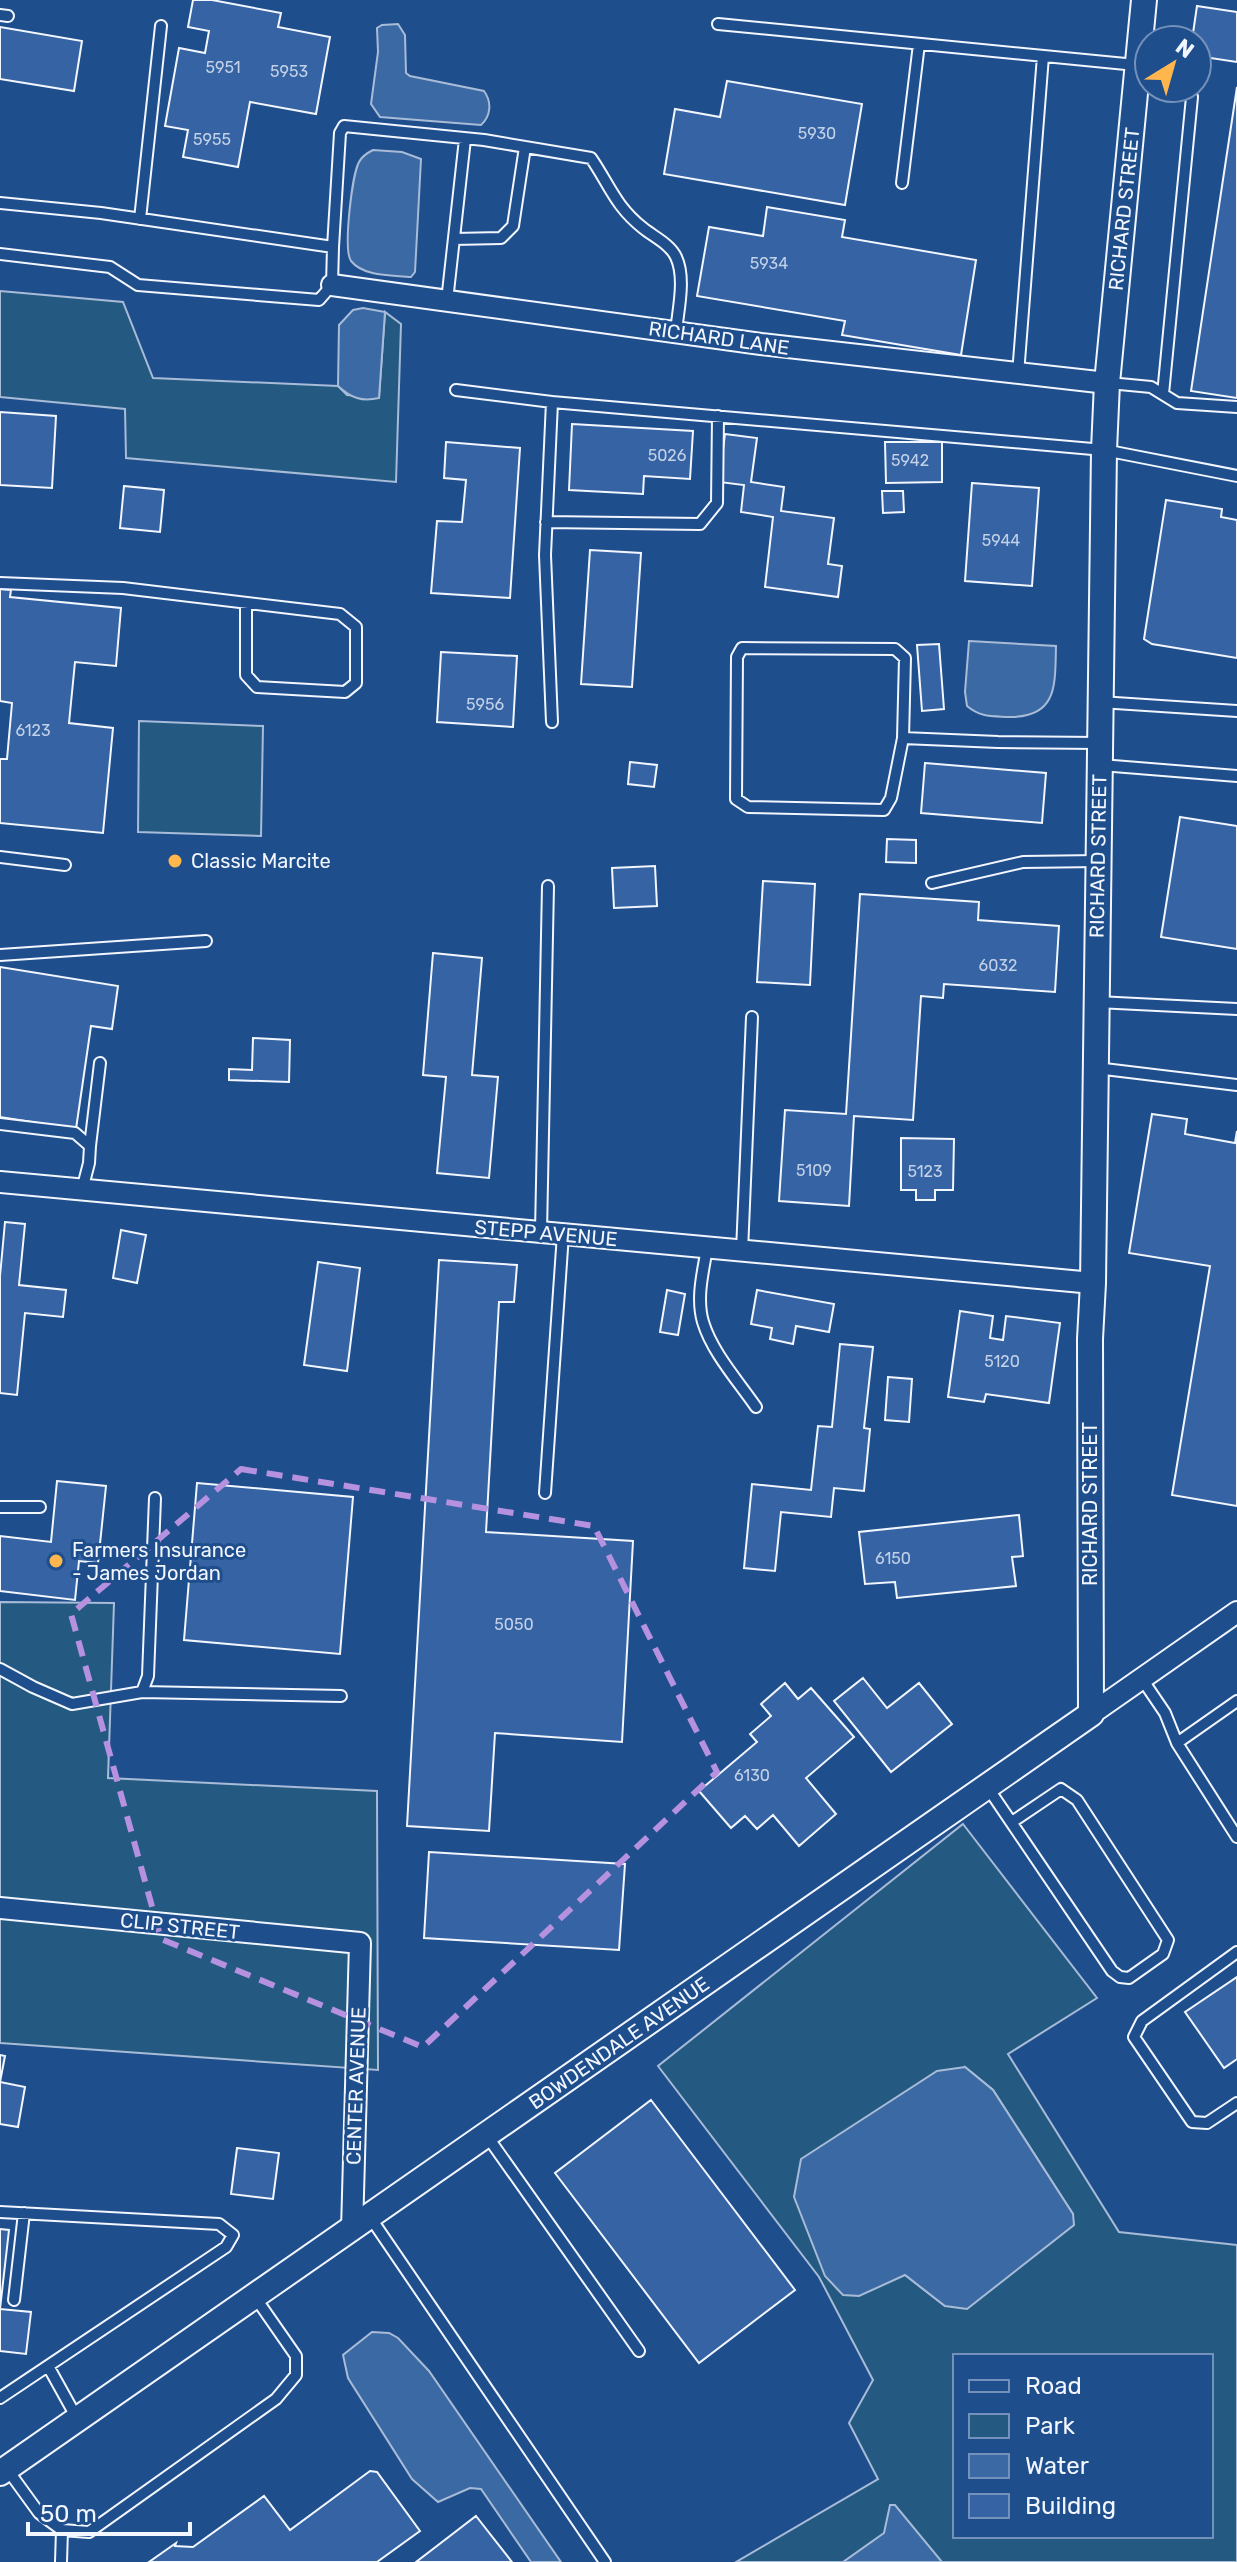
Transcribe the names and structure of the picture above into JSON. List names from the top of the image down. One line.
{"streets":{"street":["RICHARD STREET","RICHARD LANE","STEPP AVENUE","CLIP STREET","BOWDENDALE AVENUE","CENTER AVENUE"]},"crossings":[["RICHARD STREET","RICHARD LANE"],["RICHARD STREET","STEPP AVENUE"],["RICHARD STREET","BOWDENDALE AVENUE"],["CLIP STREET","CENTER AVENUE"],["BOWDENDALE AVENUE","CENTER AVENUE"]],"places":["Classic Marcite","Farmers Insurance - James Jordan"],"house_numbers":["5951","5953","5930","5955","5934","5026","5942","5944","5956","6123","6032","5109","5123","5120","6150","5050","6130"],"legend":["Road","Park","Water","Building"],"scale_bar":"50 m","north":"top right"}
